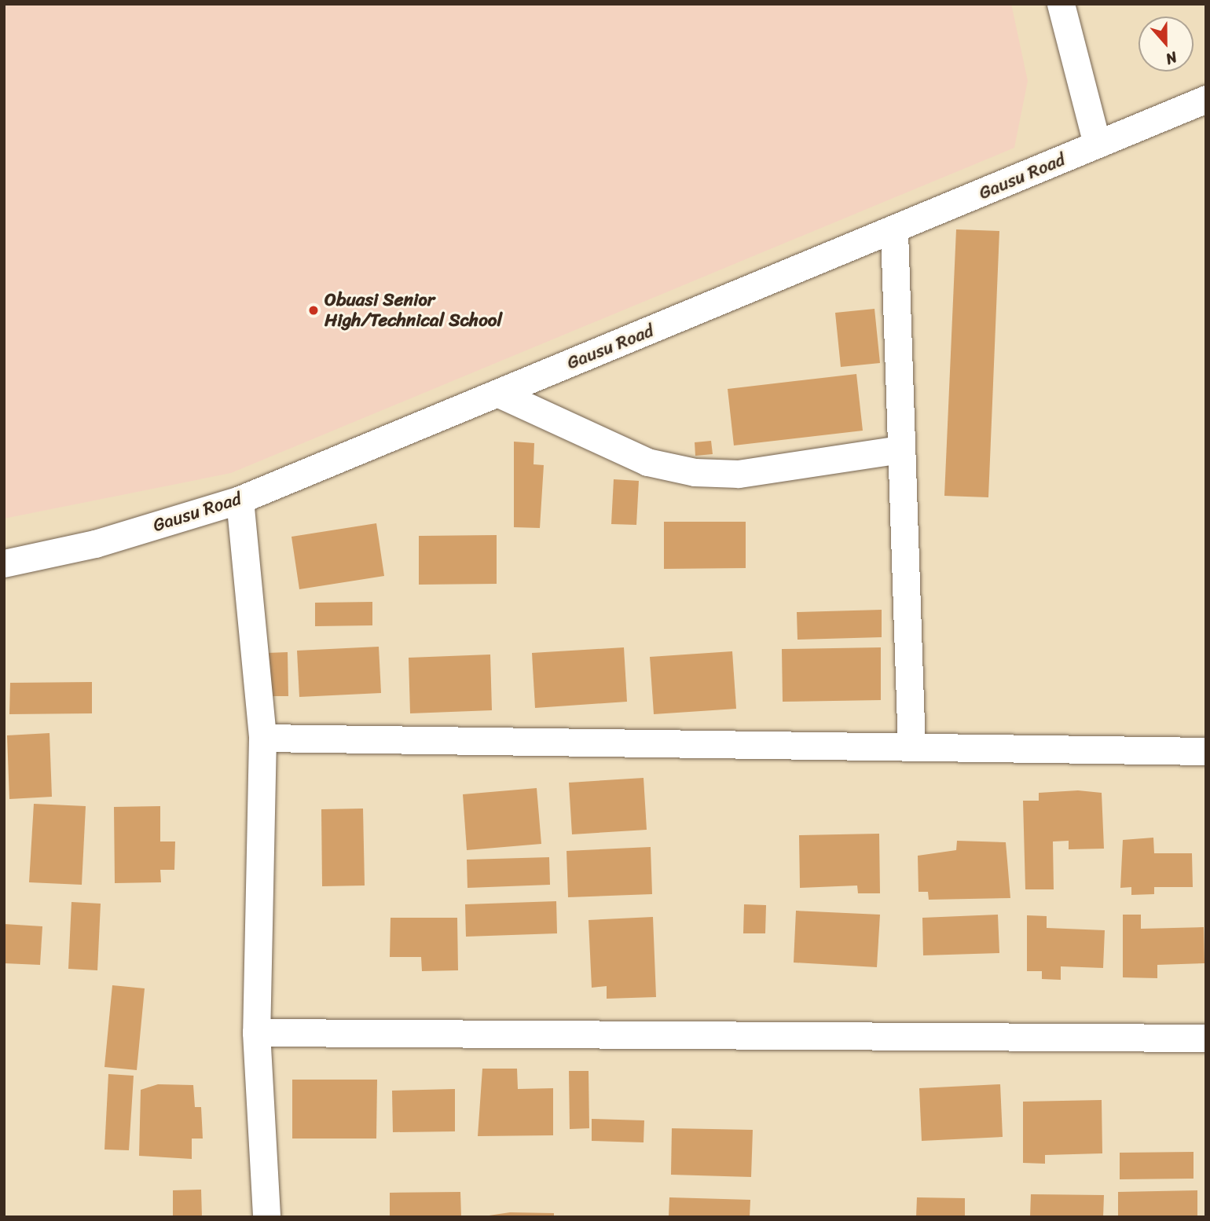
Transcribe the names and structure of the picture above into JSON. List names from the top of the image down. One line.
{"streets":{"street":["Gausu Road"]},"places":["Obuasi Senior High/Technical School"],"north":"bottom"}
